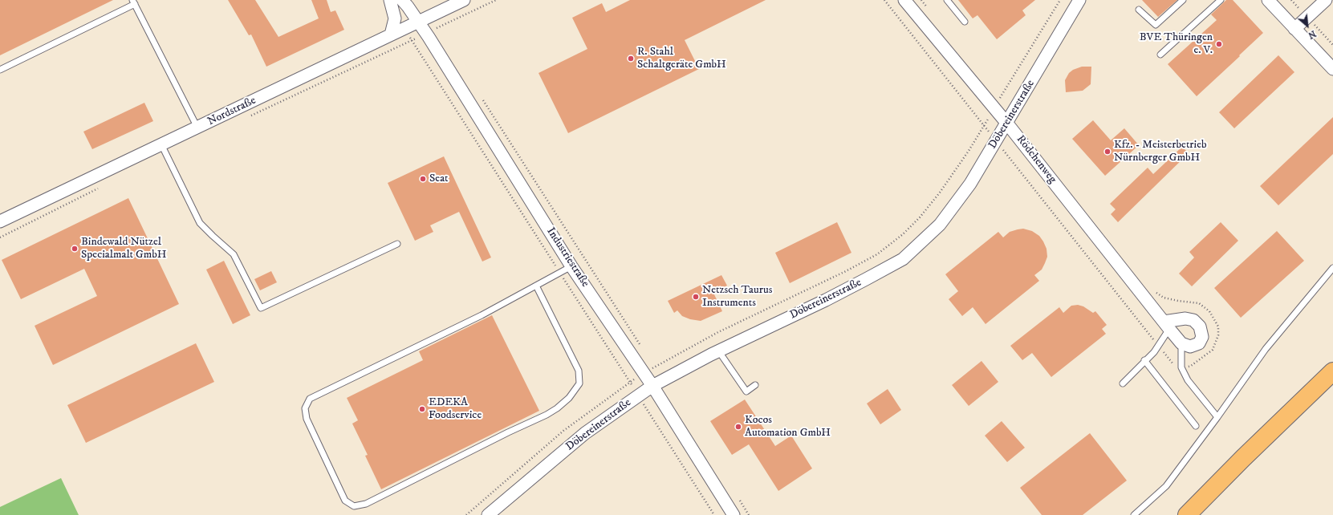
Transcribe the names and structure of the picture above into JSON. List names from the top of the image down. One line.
{"streets":{"street":["Nordstraße","Döbereinerstraße","Rödchenweg","Industriestraße"]},"crossings":[["Nordstraße","Industriestraße"],["Döbereinerstraße","Rödchenweg"],["Döbereinerstraße","Industriestraße"]],"places":["BVE Thüringen e. V.","R. Stahl Schaltgeräte GmbH","Kfz. - Meisterbetrieb Nürnberger GmbH","Seat","Bindewald Nützel Specialmalt GmbH","Netzsch Taurus Instruments","EDEKA Foodservice","Kocos Automation GmbH"],"north":"bottom right"}
